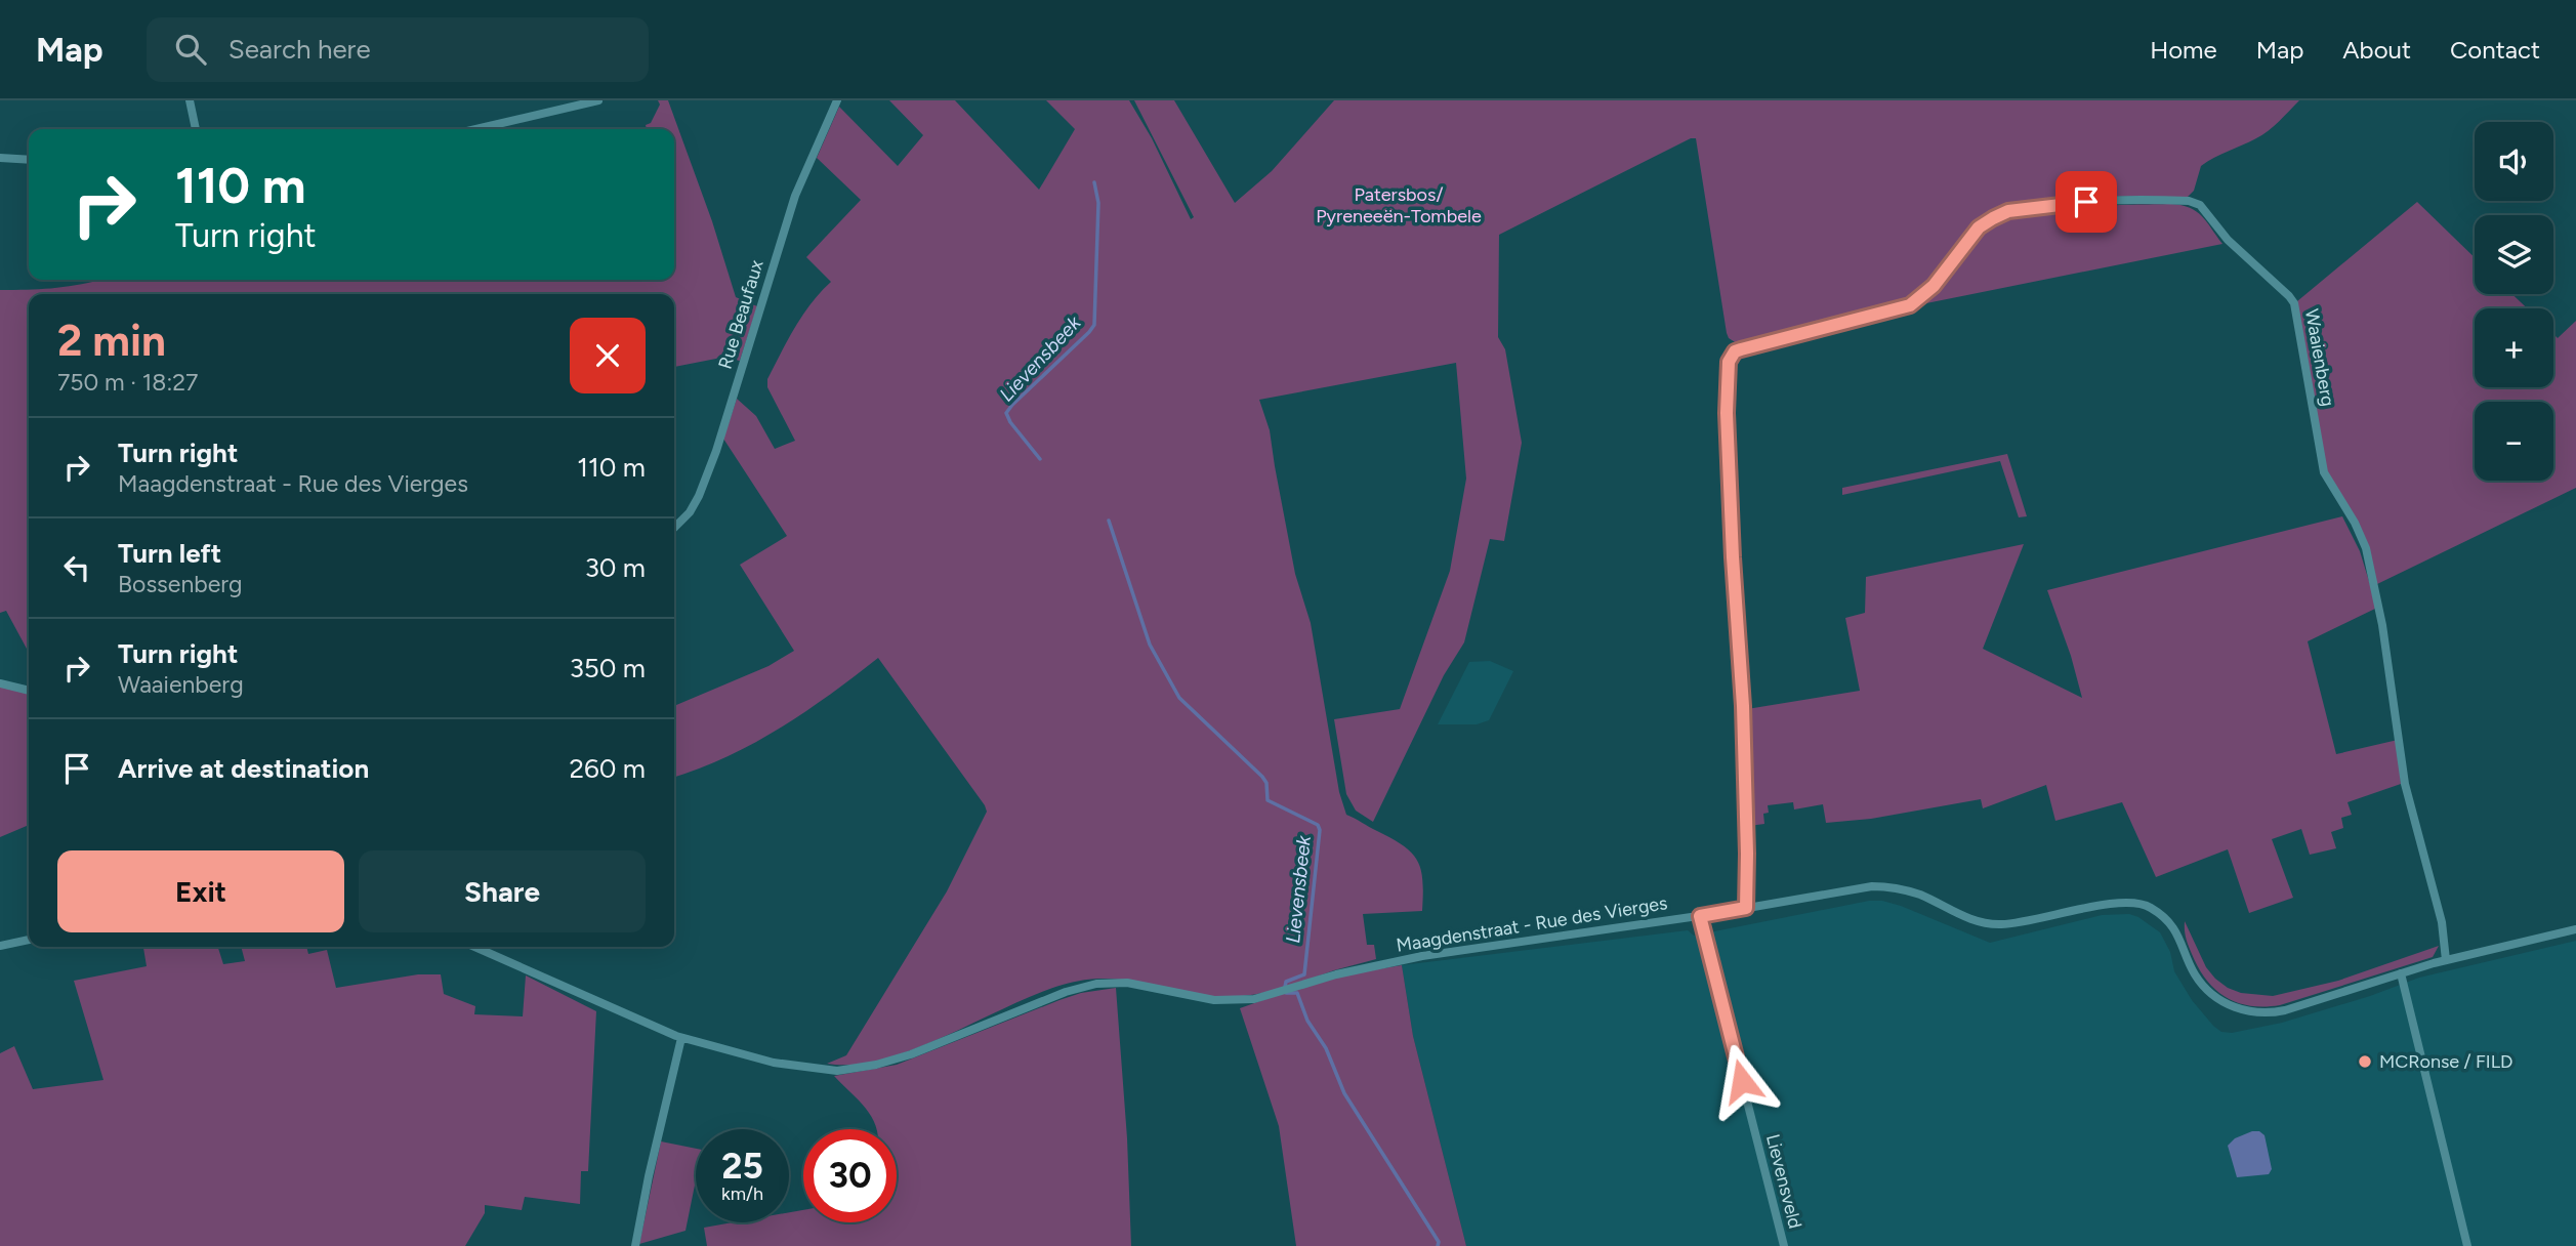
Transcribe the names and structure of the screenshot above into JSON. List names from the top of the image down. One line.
{"streets":{"street":["Rue Beaufaux","Waaienberg","Maagdenstraat - Rue des Vierges","Lievensveld"]},"crossings":[["Waaienberg","Maagdenstraat - Rue des Vierges"],["Maagdenstraat - Rue des Vierges","Lievensveld"]],"water":["Lievensbeek"],"parks":["Patersbos/ Pyreneeën-Tombele"],"places":["MCRonse / FILD"],"page":{"header":"Map","search":"Search here","nav":["Home","Map","About","Contact"],"map_buttons":["+","−"],"turn":["110 m","Turn right"],"heading":["2 min","750 m · 18:27"],"list":[{"name":"Turn right","note":"Maagdenstraat - Rue des Vierges","value":"110 m"},{"name":"Turn left","note":"Bossenberg","value":"30 m"},{"name":"Turn right","note":"Waaienberg","value":"350 m"},{"name":"Arrive at destination","value":"260 m"}],"buttons":["Exit","Share"],"speed":"25 km/h","limit":"30"}}
